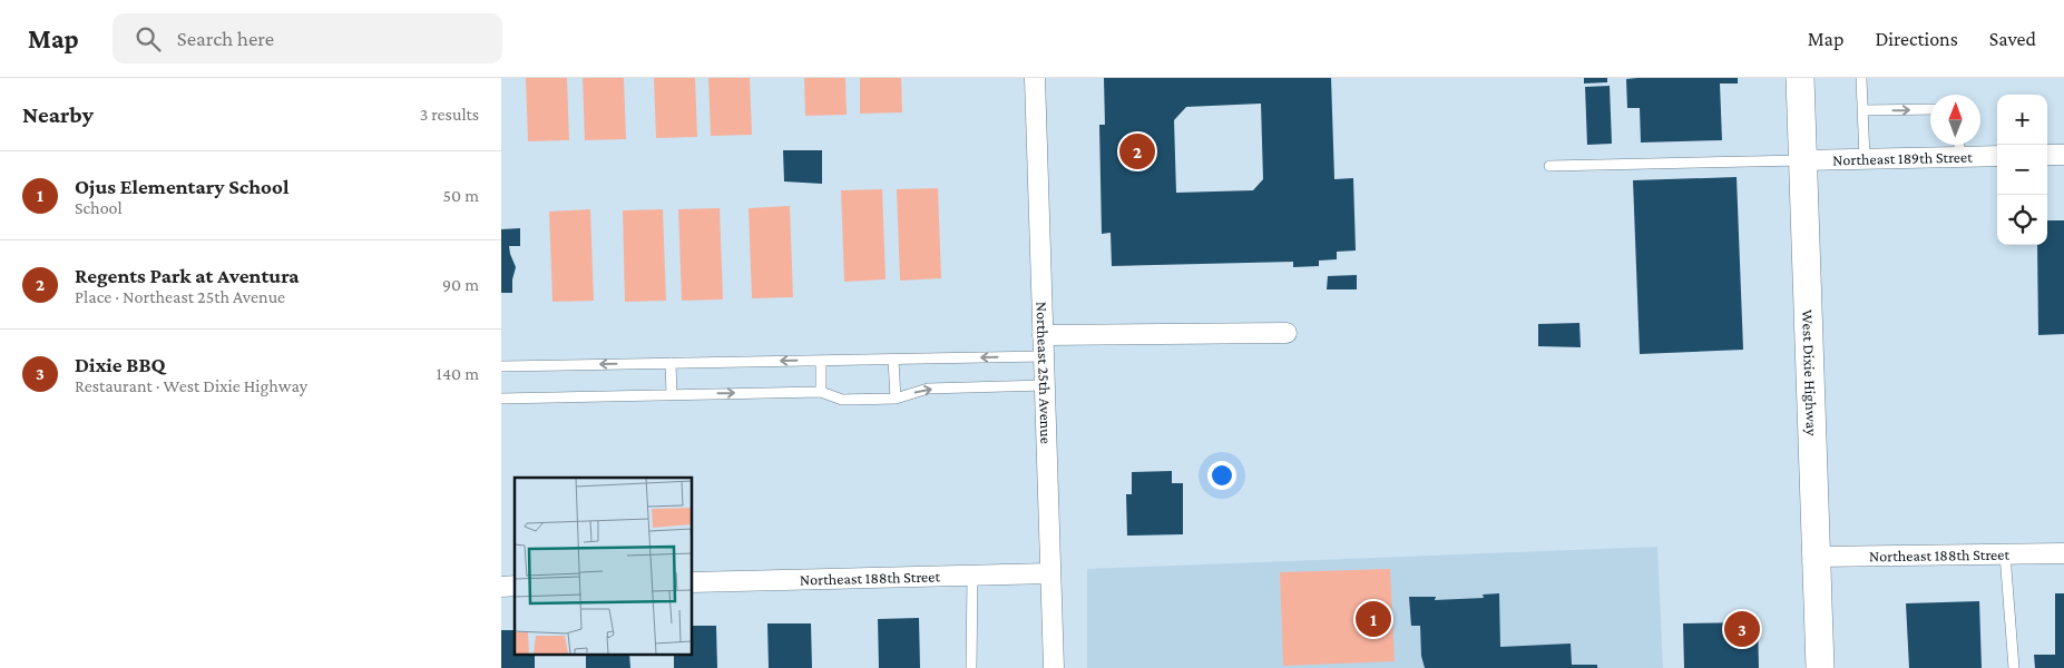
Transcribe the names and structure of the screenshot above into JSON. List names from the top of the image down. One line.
{"streets":{"street":["Northeast 189th Street","Northeast 25th Avenue","West Dixie Highway","Northeast 188th Street"]},"crossings":[["Northeast 189th Street","West Dixie Highway"],["Northeast 25th Avenue","Northeast 188th Street"],["West Dixie Highway","Northeast 188th Street"]],"north":"top","page":{"header":"Map","search":"Search here","nav":["Map","Directions","Saved"],"heading":["Nearby","3 results"],"map_buttons":["+","−"],"pins":["2","1","3"],"list":[{"mark":"1","name":"Ojus Elementary School","note":"School","value":"50 m"},{"mark":"2","name":"Regents Park at Aventura","note":"Place · Northeast 25th Avenue","value":"90 m"},{"mark":"3","name":"Dixie BBQ","note":"Restaurant · West Dixie Highway","value":"140 m"}]}}
